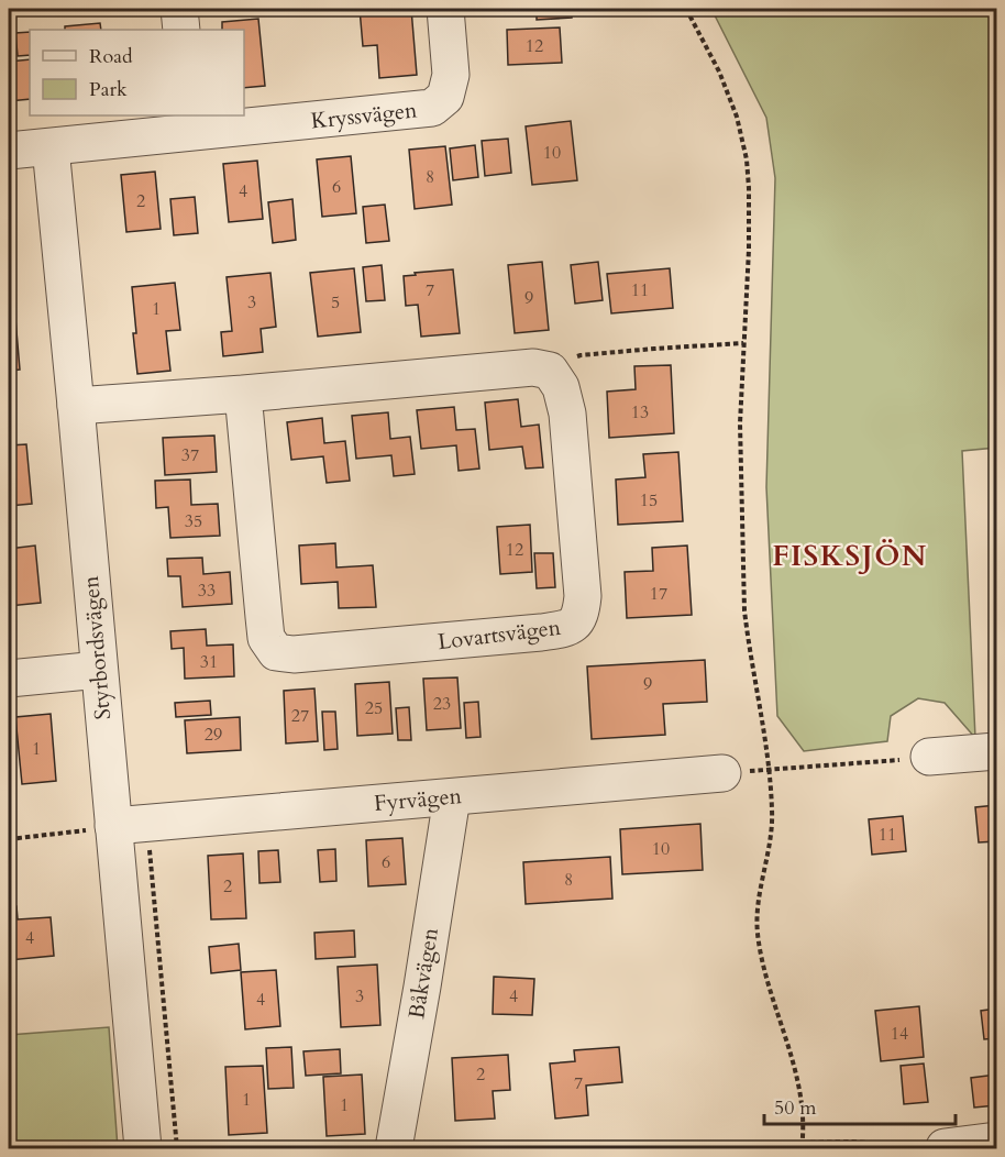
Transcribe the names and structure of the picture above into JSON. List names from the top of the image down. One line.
{"streets":{"street":["Kryssvägen","Lovartsvägen","Styrbordsvägen","Fyrvägen","Båkvägen"]},"crossings":[["Kryssvägen","Styrbordsvägen"],["Styrbordsvägen","Fyrvägen"],["Fyrvägen","Båkvägen"]],"districts":["FISKSJÖN"],"house_numbers":["12","10","8","6","4","2","7","11","9","3","5","1","13","37","15","35","12","33","17","31","9","23","25","27","29","1","11","10","6","8","2","4","3","4","4","14","2","7","1","1"],"legend":["Road","Park"],"scale_bar":"50 m"}
